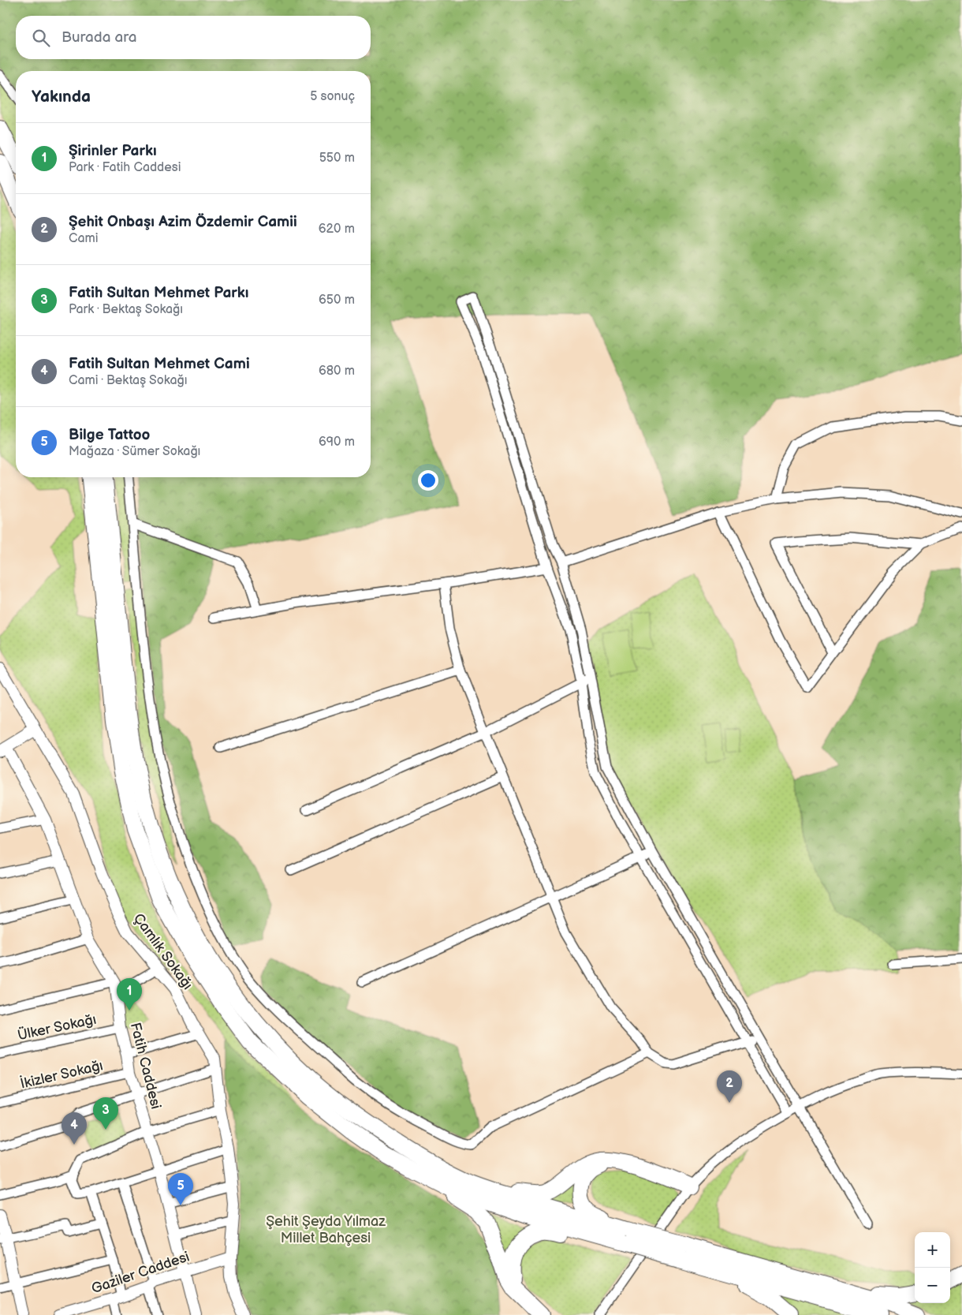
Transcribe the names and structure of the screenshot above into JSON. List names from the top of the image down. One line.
{"streets":{"street":["Çamlık Sokağı","Ülker Sokağı","Fatih Caddesi","İkizler Sokağı","Gaziler Caddesi"]},"crossings":[["Çamlık Sokağı","Gaziler Caddesi"],["Ülker Sokağı","Fatih Caddesi"],["Fatih Caddesi","İkizler Sokağı"],["Fatih Caddesi","Gaziler Caddesi"]],"parks":["Şehit Şeyda Yılmaz Millet Bahçesi"],"page":{"search":"Burada ara","heading":["Yakında","5 sonuç"],"list":[{"mark":"1","name":"Şirinler Parkı","note":"Park · Fatih Caddesi","value":"550 m"},{"mark":"2","name":"Şehit Onbaşı Azim Özdemir Camii","note":"Cami","value":"620 m"},{"mark":"3","name":"Fatih Sultan Mehmet Parkı","note":"Park · Bektaş Sokağı","value":"650 m"},{"mark":"4","name":"Fatih Sultan Mehmet Cami","note":"Cami · Bektaş Sokağı","value":"680 m"},{"mark":"5","name":"Bilge Tattoo","note":"Mağaza · Sümer Sokağı","value":"690 m"}],"pins":["1","2","3","4","5"],"map_buttons":["+","−"]}}
